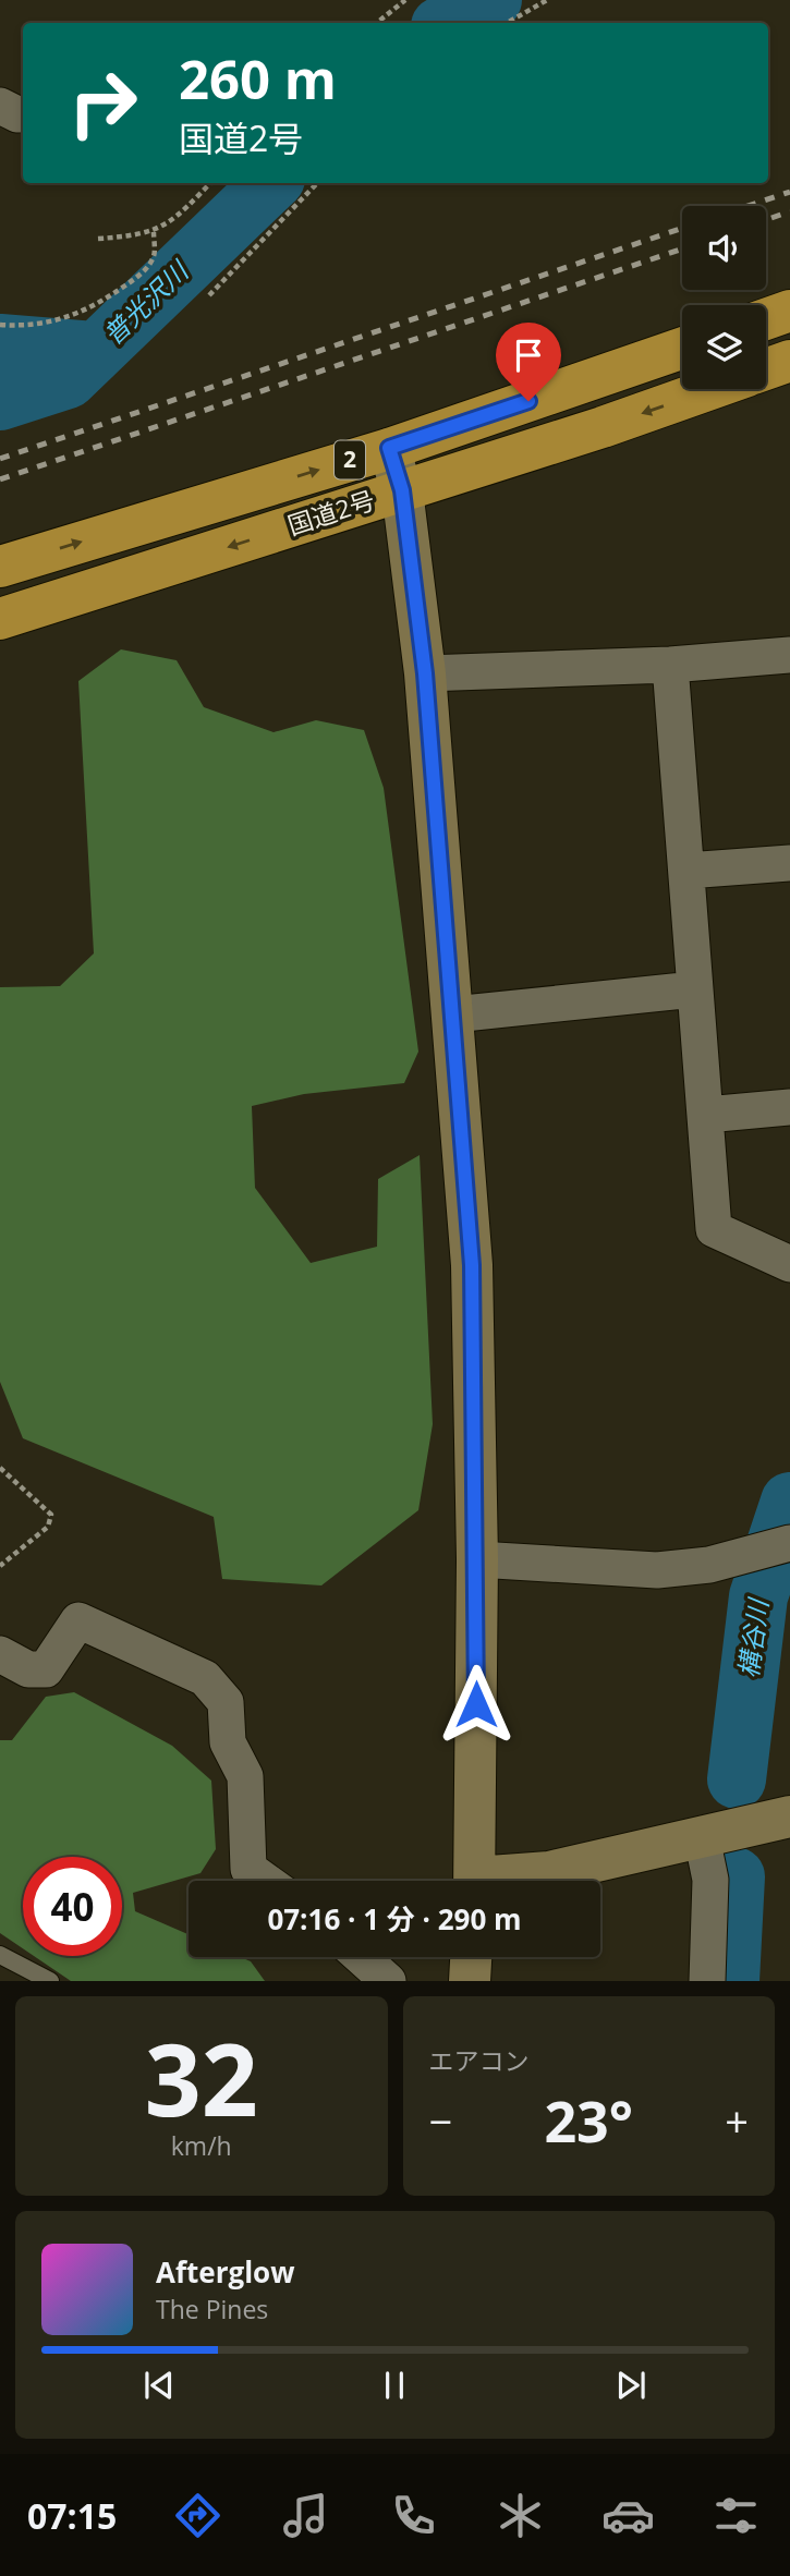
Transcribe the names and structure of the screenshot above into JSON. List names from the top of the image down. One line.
{"streets":{"highway":["2","国道2号"]},"water":["普光沢川","構谷川"],"page":{"turn":["260 m","国道2号"],"limit":"40","trip":"07:16 · 1 分 · 290 m","tile":[["32","km/h"],"エアコン"],"heat":["−","23°","+"],"song":["Afterglow","The Pines"],"tabs":"07:15"}}
